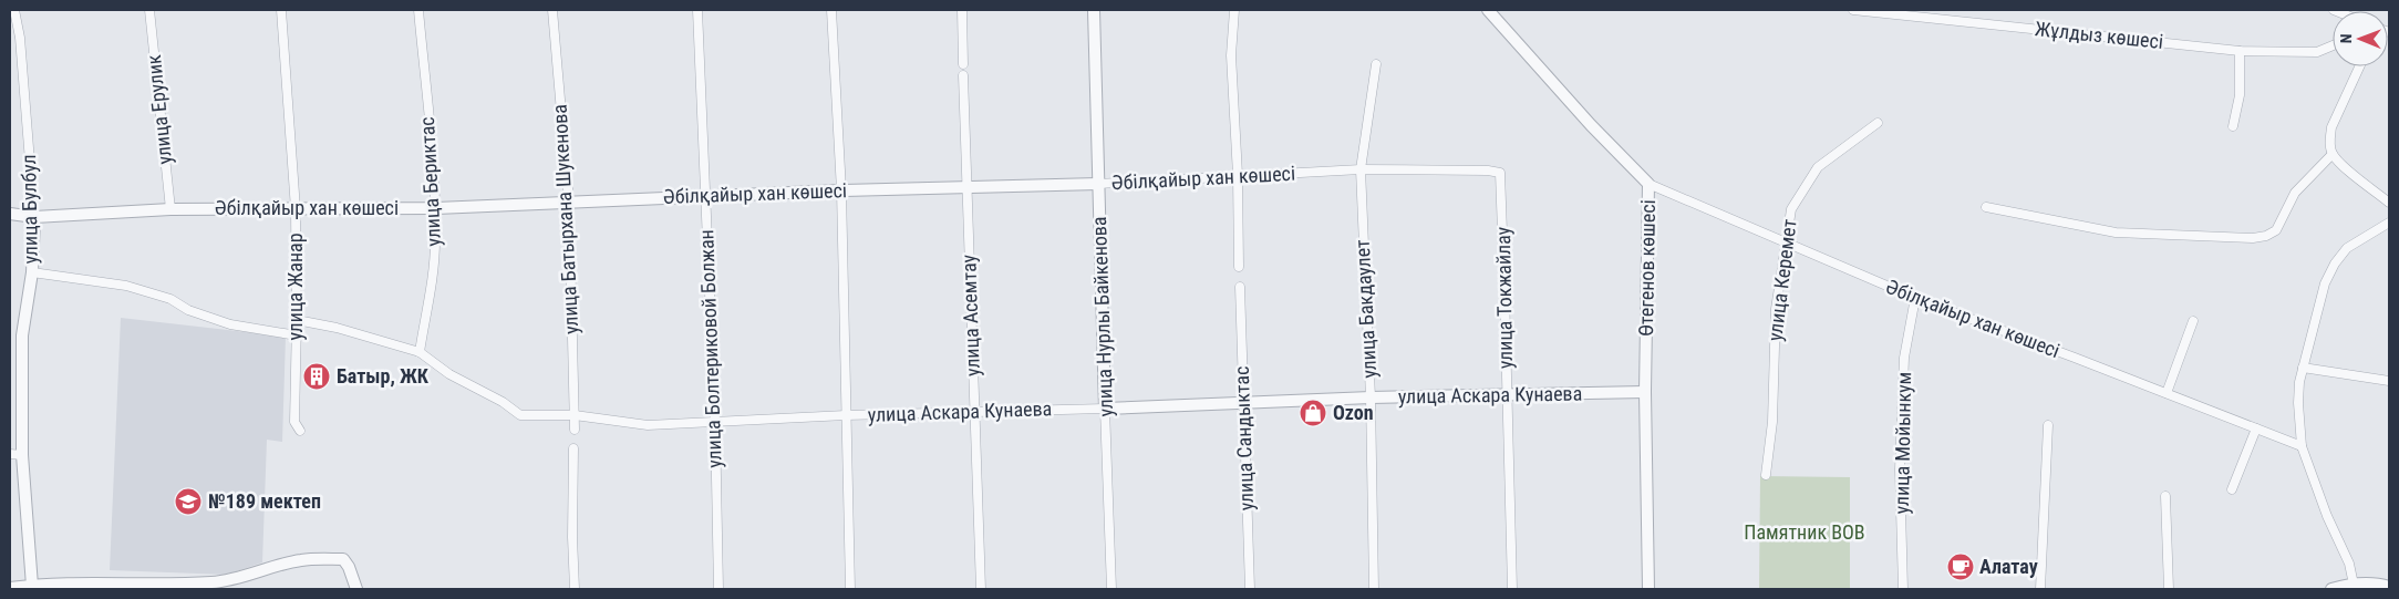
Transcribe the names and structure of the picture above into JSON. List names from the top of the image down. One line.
{"streets":{"street":["Жұлдыз көшесі","улица Ерулик","Әбілқайыр хан көшесі","улица Бериктас","улица Булбул","улица Батырхана Шукенова","Өтегенов көшесі","улица Керемет","улица Жанар","улица Токжайлау","улица Бакдаулет","улица Асемтау","улица Нурлы Байкенова","улица Болтериковой Болжан","улица Аскара Кунаева","улица Сандыктас","улица Мойынкум"]},"crossings":[["улица Ерулик","Әбілқайыр хан көшесі"],["Әбілқайыр хан көшесі","улица Бериктас"],["Әбілқайыр хан көшесі","улица Булбул"],["Әбілқайыр хан көшесі","улица Батырхана Шукенова"],["Әбілқайыр хан көшесі","Өтегенов көшесі"],["Әбілқайыр хан көшесі","улица Керемет"],["Әбілқайыр хан көшесі","улица Жанар"],["Әбілқайыр хан көшесі","улица Токжайлау"],["Әбілқайыр хан көшесі","улица Бакдаулет"],["Әбілқайыр хан көшесі","улица Асемтау"],["Әбілқайыр хан көшесі","улица Нурлы Байкенова"],["Әбілқайыр хан көшесі","улица Болтериковой Болжан"],["Әбілқайыр хан көшесі","улица Мойынкум"],["улица Бериктас","улица Аскара Кунаева"],["улица Батырхана Шукенова","улица Аскара Кунаева"],["Өтегенов көшесі","улица Аскара Кунаева"],["улица Жанар","улица Аскара Кунаева"],["улица Токжайлау","улица Аскара Кунаева"],["улица Бакдаулет","улица Аскара Кунаева"],["улица Асемтау","улица Аскара Кунаева"],["улица Нурлы Байкенова","улица Аскара Кунаева"],["улица Болтериковой Болжан","улица Аскара Кунаева"],["улица Аскара Кунаева","улица Сандыктас"]],"parks":["Памятник ВОВ"],"places":{"building":["Батыр, ЖК"],"shop":["Ozon"],"school or university":["№189 мектеп"],"cafe":["Алатау"]},"north":"left"}
